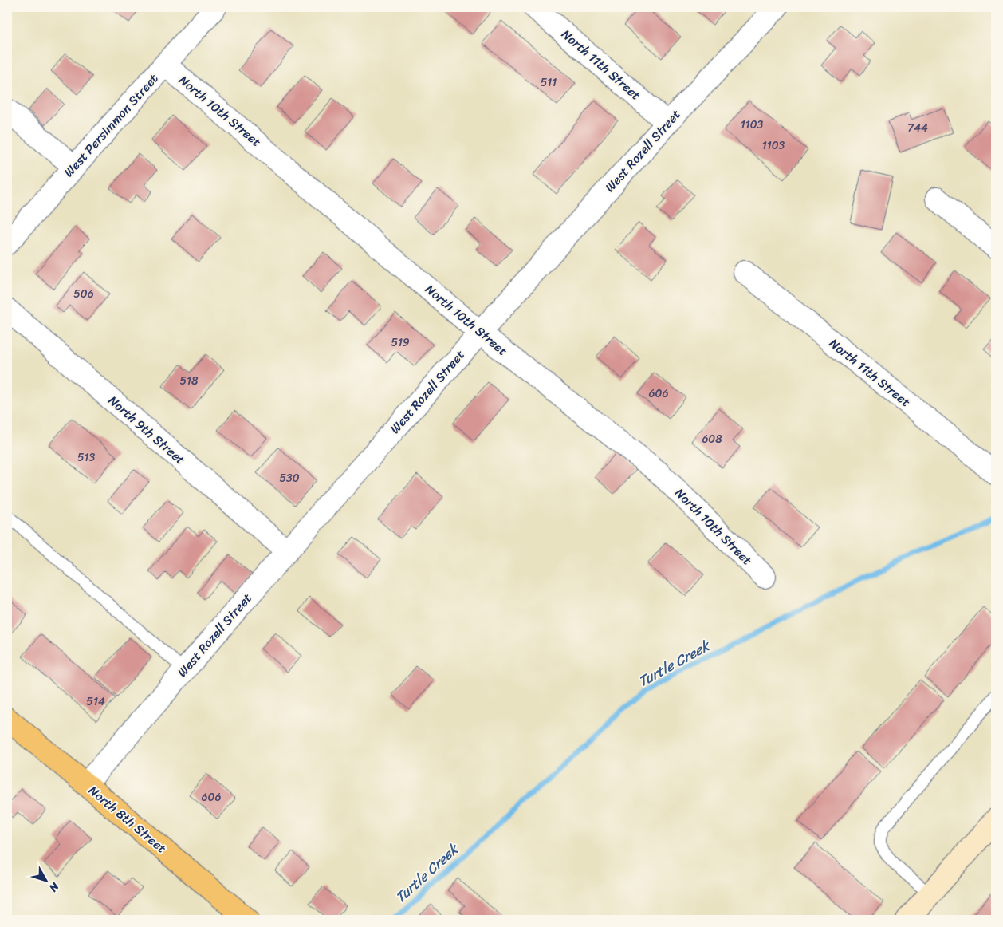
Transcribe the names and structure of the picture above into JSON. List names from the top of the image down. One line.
{"streets":{"main road":["North 8th Street"],"street":["North 11th Street","North 10th Street","West Persimmon Street","West Rozell Street","North 9th Street"]},"crossings":[["North 11th Street","West Rozell Street"],["North 10th Street","West Persimmon Street"],["North 10th Street","West Rozell Street"],["West Rozell Street","North 9th Street"],["West Rozell Street","North 8th Street"]],"water":["Turtle Creek"],"house_numbers":["511","1103","744","1103","506","519","518","606","608","513","530","514","606"],"north":"bottom right"}
